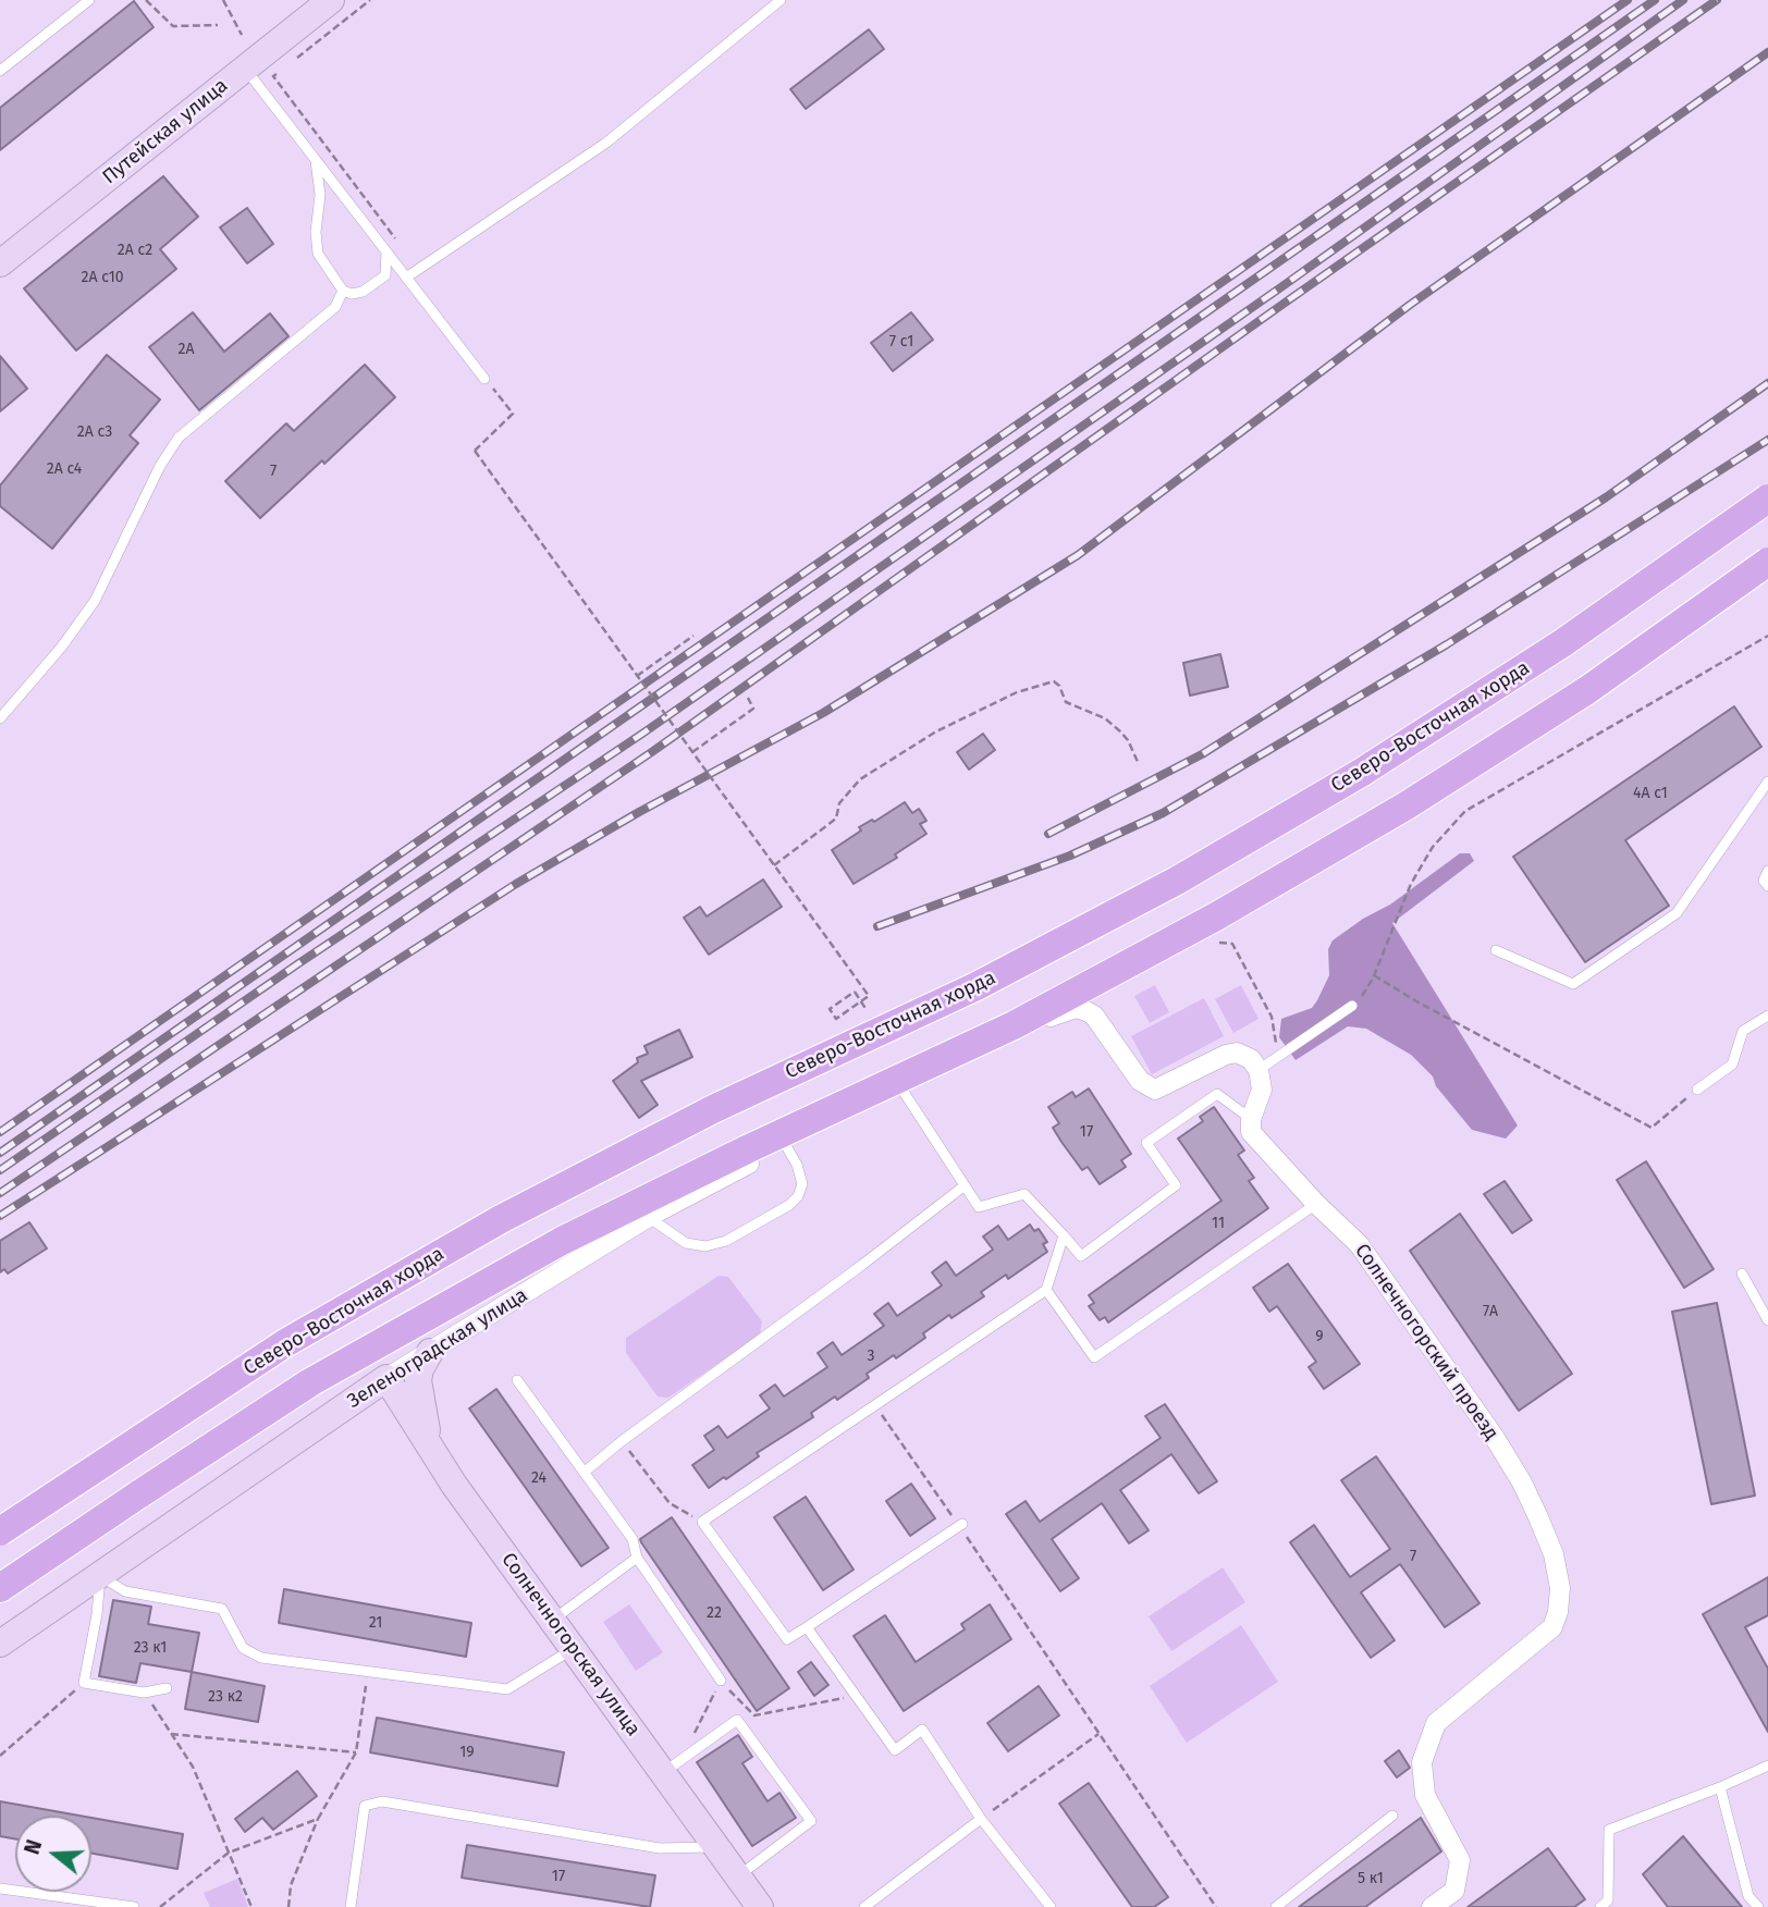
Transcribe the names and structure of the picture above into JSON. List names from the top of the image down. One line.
{"streets":{"main road":["Северо-Восточная хорда"],"street":["Путейская улица","Солнечногорский проезд","Зеленоградская улица","Солнечногорская улица"]},"crossings":[["Зеленоградская улица","Солнечногорская улица"]],"house_numbers":["2А с2","2А с10","7 с1","2А","2А с3","2А с4","7","4А с1","17","11","7А","9","3","24","7","22","21","23 к1","23 к2","19","17","5 к1"],"north":"left"}
